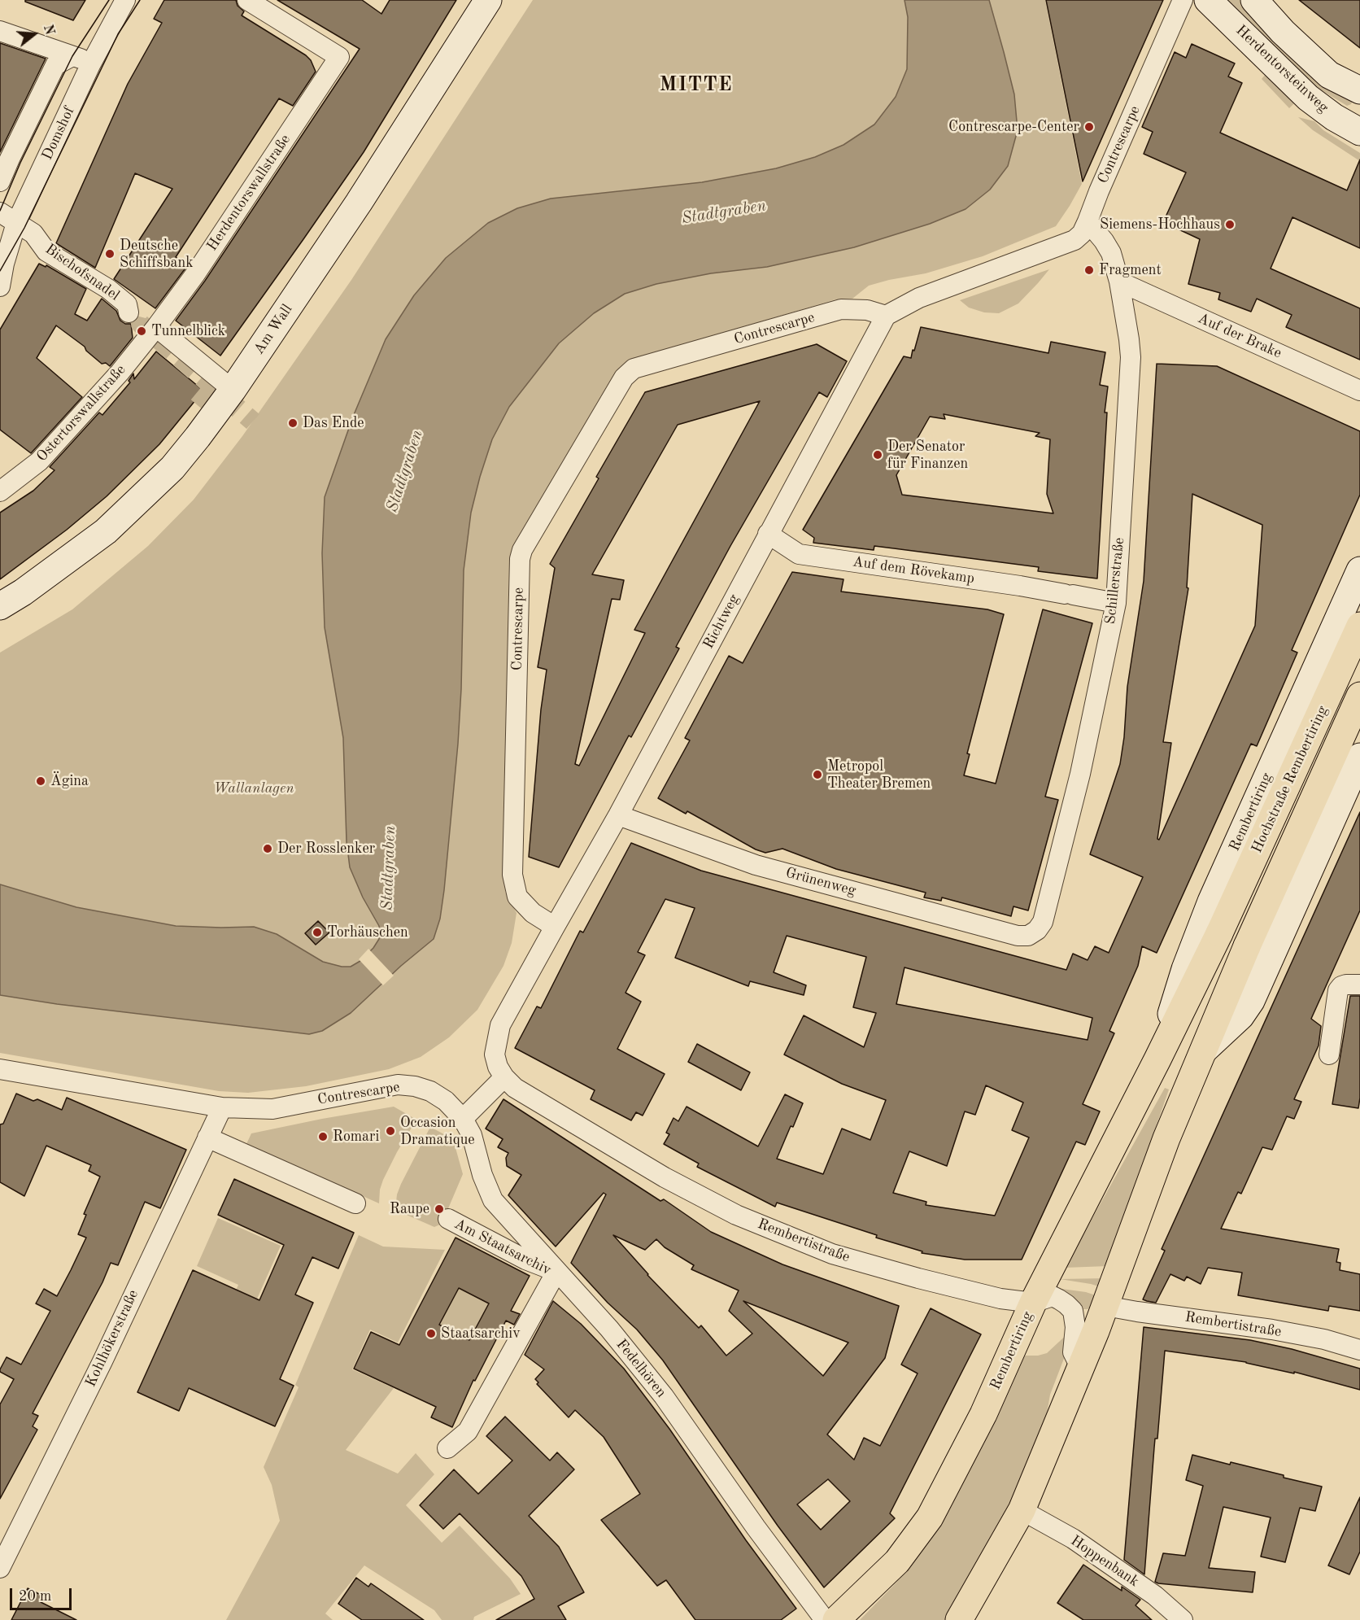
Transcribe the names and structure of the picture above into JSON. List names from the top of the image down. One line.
{"streets":{"main road":["Herdentorsteinweg","Am Wall","Hochstraße Rembertiring","Rembertiring"],"street":["Domshof","Contrescarpe","Herdentorswallstraße","Bischofsnadel","Auf der Brake","Ostertorswallstraße","Auf dem Rövekamp","Schillerstraße","Richtweg","Grünenweg","Rembertistraße","Am Staatsarchiv","Kohlhökerstraße","Fedelhören","Hoppenbank"]},"crossings":[["Domshof","Bischofsnadel"],["Contrescarpe","Schillerstraße"],["Contrescarpe","Richtweg"],["Contrescarpe","Kohlhökerstraße"],["Contrescarpe","Fedelhören"],["Herdentorswallstraße","Bischofsnadel"],["Herdentorswallstraße","Ostertorswallstraße"],["Bischofsnadel","Am Wall"],["Bischofsnadel","Ostertorswallstraße"],["Auf der Brake","Schillerstraße"],["Auf dem Rövekamp","Schillerstraße"],["Auf dem Rövekamp","Richtweg"],["Schillerstraße","Grünenweg"],["Richtweg","Grünenweg"],["Hochstraße Rembertiring","Rembertiring"],["Rembertiring","Rembertistraße"],["Am Staatsarchiv","Fedelhören"]],"districts":["MITTE"],"water":["Stadtgraben"],"parks":["Wallanlagen"],"places":["Contrescarpe-Center","Siemens-Hochhaus","Deutsche Schiffsbank","Fragment","Tunnelblick","Das Ende","Der Senator für Finanzen","Metropol Theater Bremen","Ägina","Der Rosslenker","Torhäuschen","Occasion Dramatique","Romari","Raupe","Staatsarchiv"],"scale_bar":"20 m","north":"right"}
